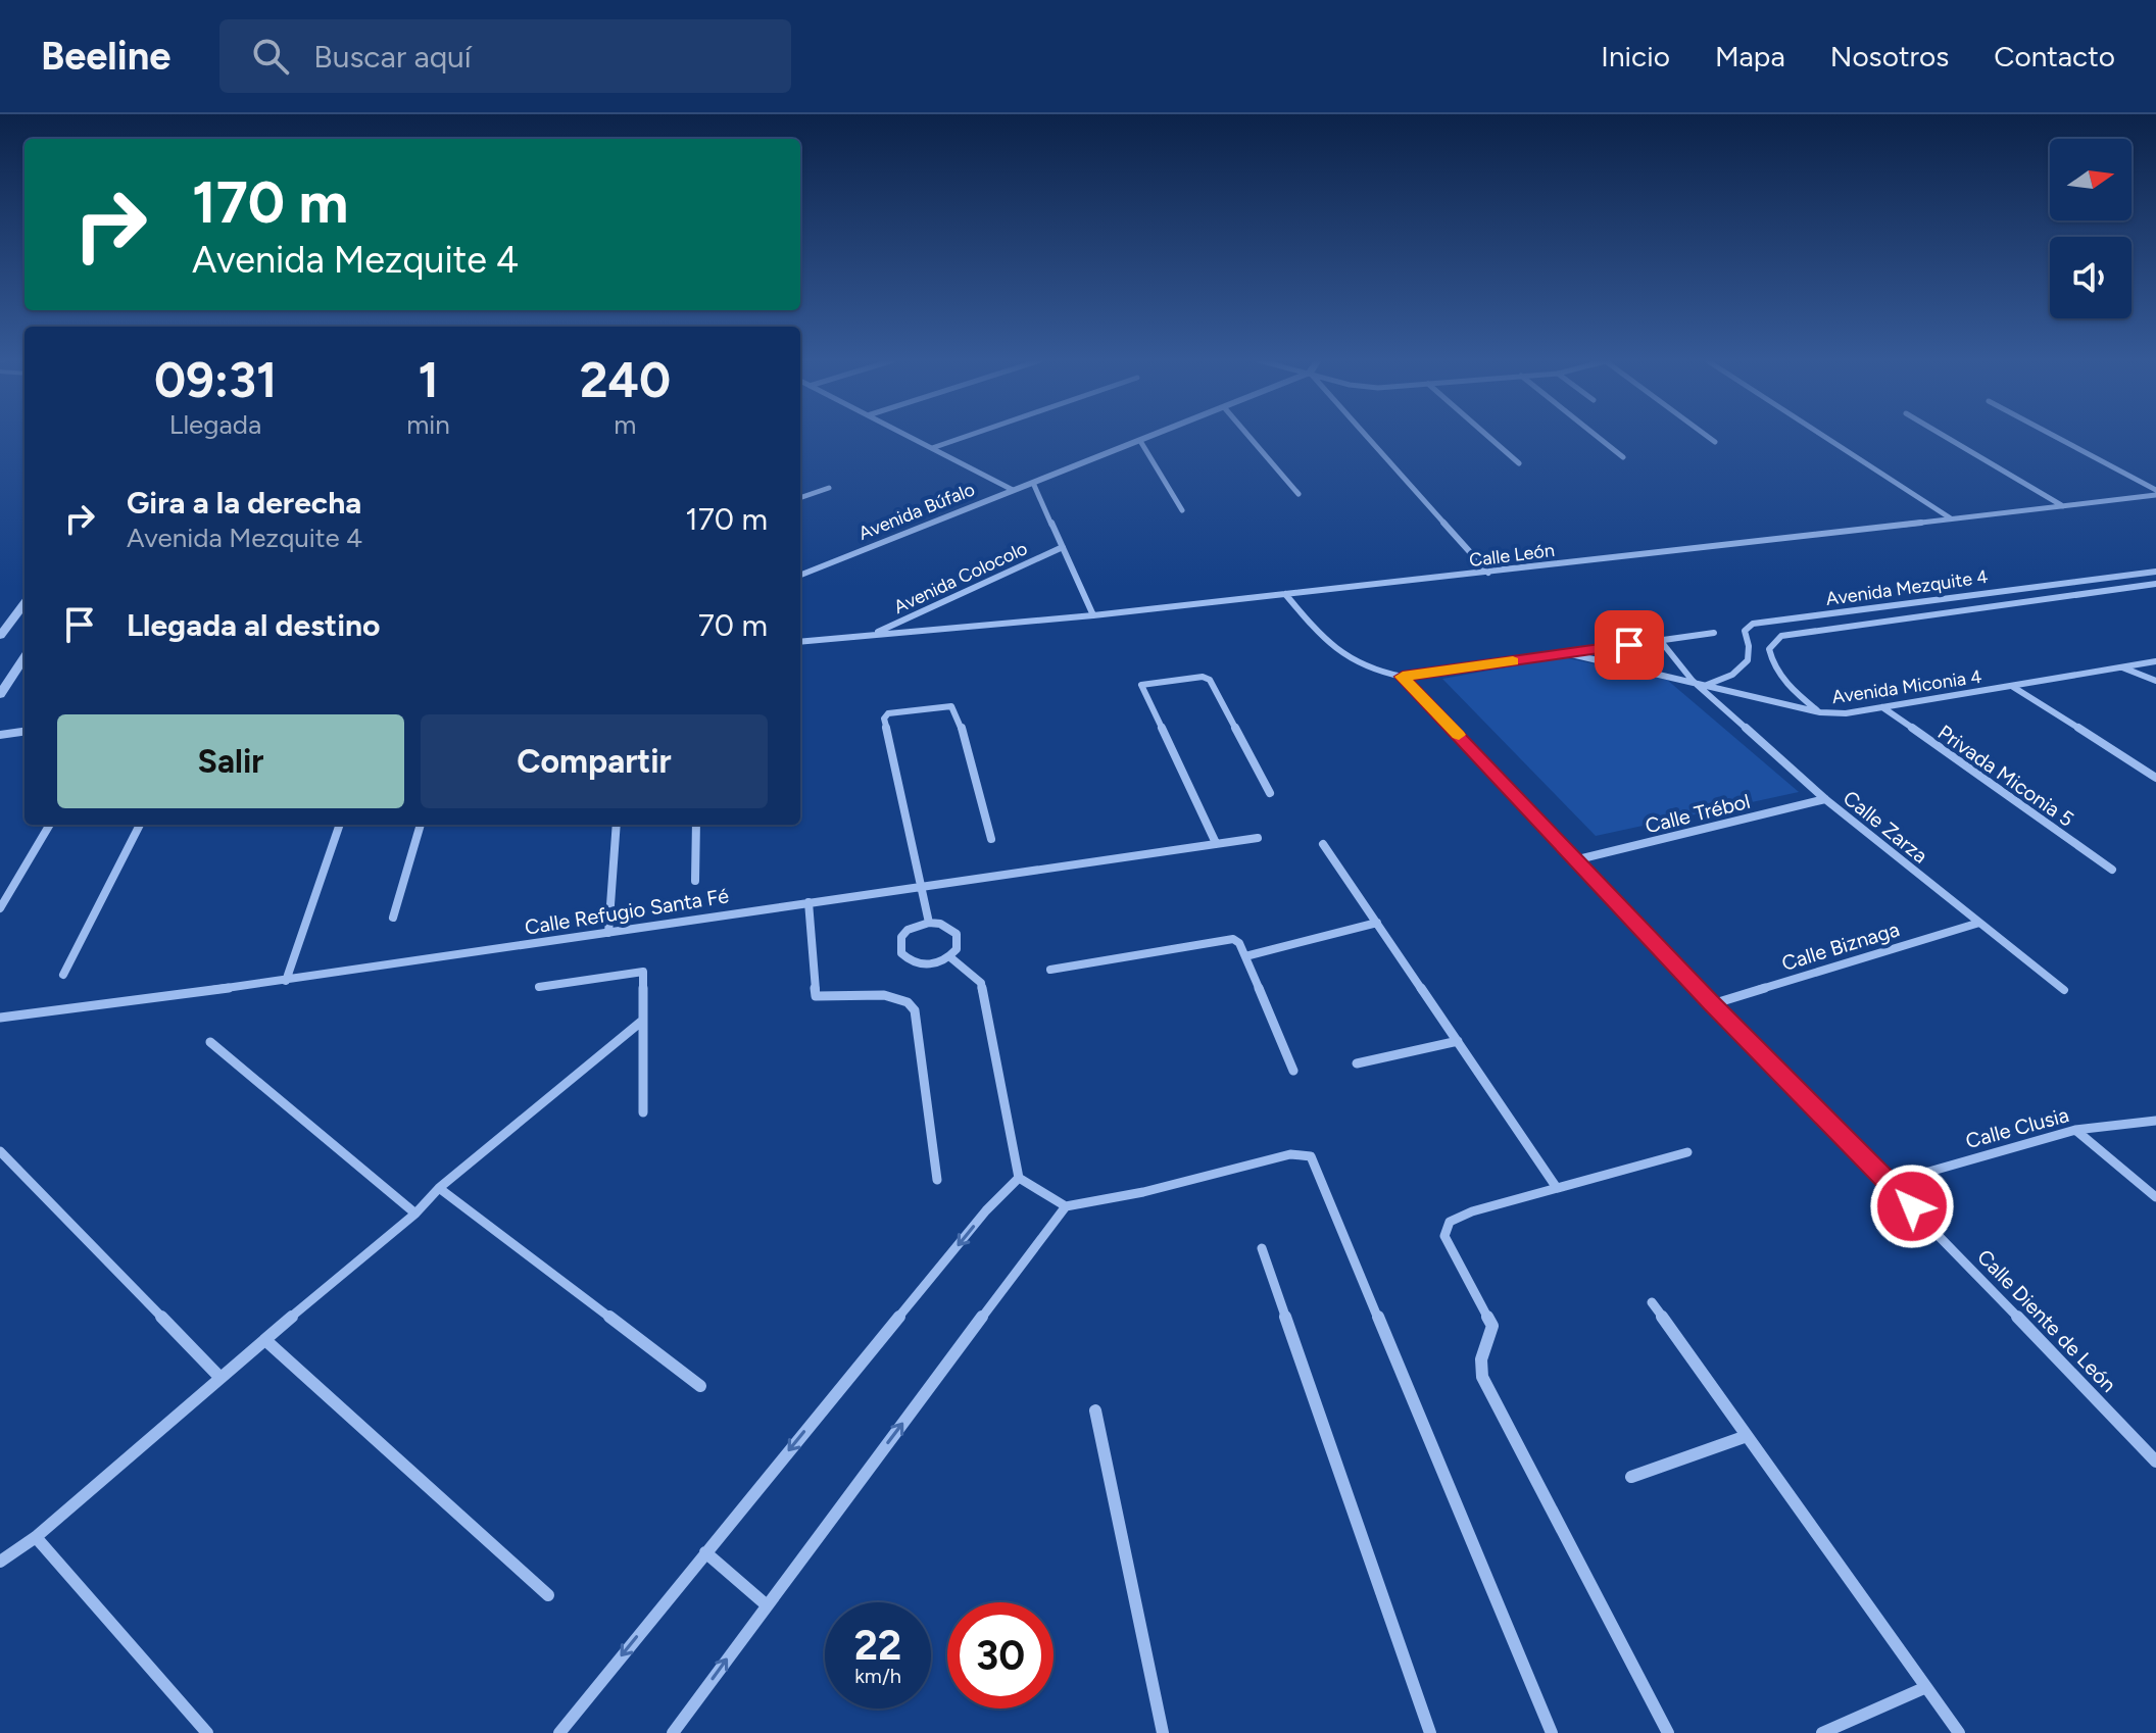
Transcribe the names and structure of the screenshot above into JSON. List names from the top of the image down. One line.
{"streets":{"street":["Avenida Búfalo","Calle León","Avenida Colocolo","Avenida Mezquite 4","Avenida Miconia 4","Privada Miconia 5","Calle Trébol","Calle Zarza","Calle Refugio Santa Fé","Calle Biznaga","Calle Clusia","Calle Diente de León"]},"crossings":[["Calle León","Avenida Colocolo"],["Avenida Mezquite 4","Avenida Miconia 4"],["Avenida Miconia 4","Privada Miconia 5"],["Avenida Miconia 4","Calle Zarza"],["Calle Trébol","Calle Zarza"],["Calle Trébol","Calle Diente de León"],["Calle Zarza","Calle Biznaga"],["Calle Biznaga","Calle Diente de León"],["Calle Clusia","Calle Diente de León"]],"north":"right","page":{"header":"Beeline","search":"Buscar aquí","nav":["Inicio","Mapa","Nosotros","Contacto"],"turn":["170 m","Avenida Mezquite 4"],"eta":["09:31","Llegada","1","min","240","m"],"list":[{"name":"Gira a la derecha","note":"Avenida Mezquite 4","value":"170 m"},{"name":"Llegada al destino","value":"70 m"}],"buttons":["Salir","Compartir"],"speed":"22 km/h","limit":"30"}}
